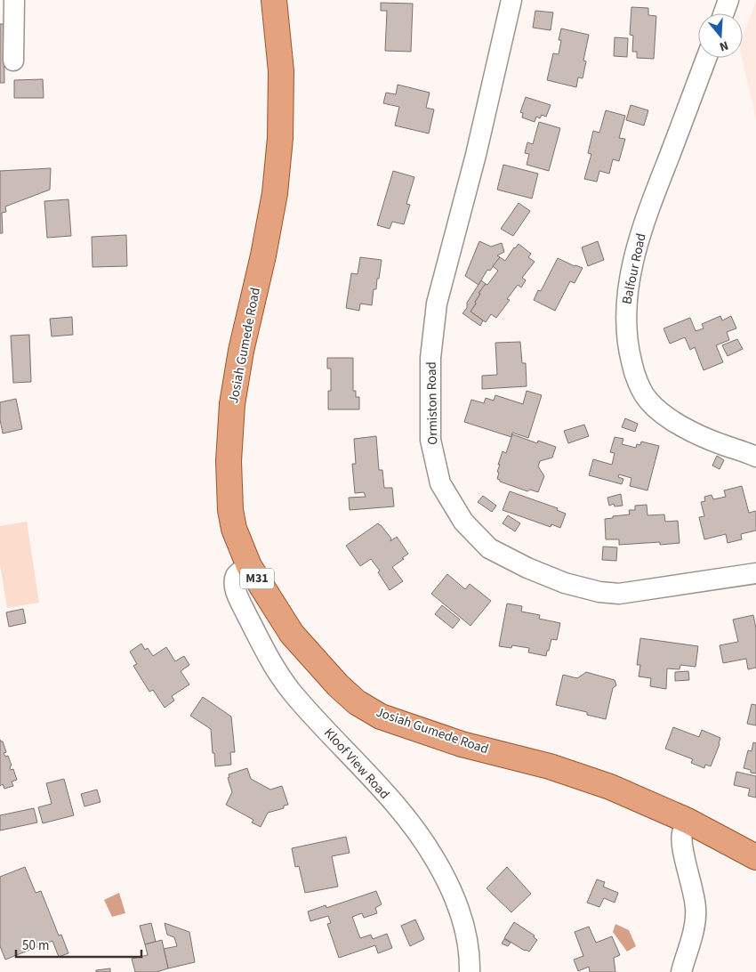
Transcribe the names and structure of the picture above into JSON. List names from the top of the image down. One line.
{"streets":{"main road":["Josiah Gumede Road","M31"],"street":["Balfour Road","Ormiston Road","Kloof View Road"]},"crossings":[["Josiah Gumede Road","Kloof View Road"]],"scale_bar":"50 m","north":"bottom"}
